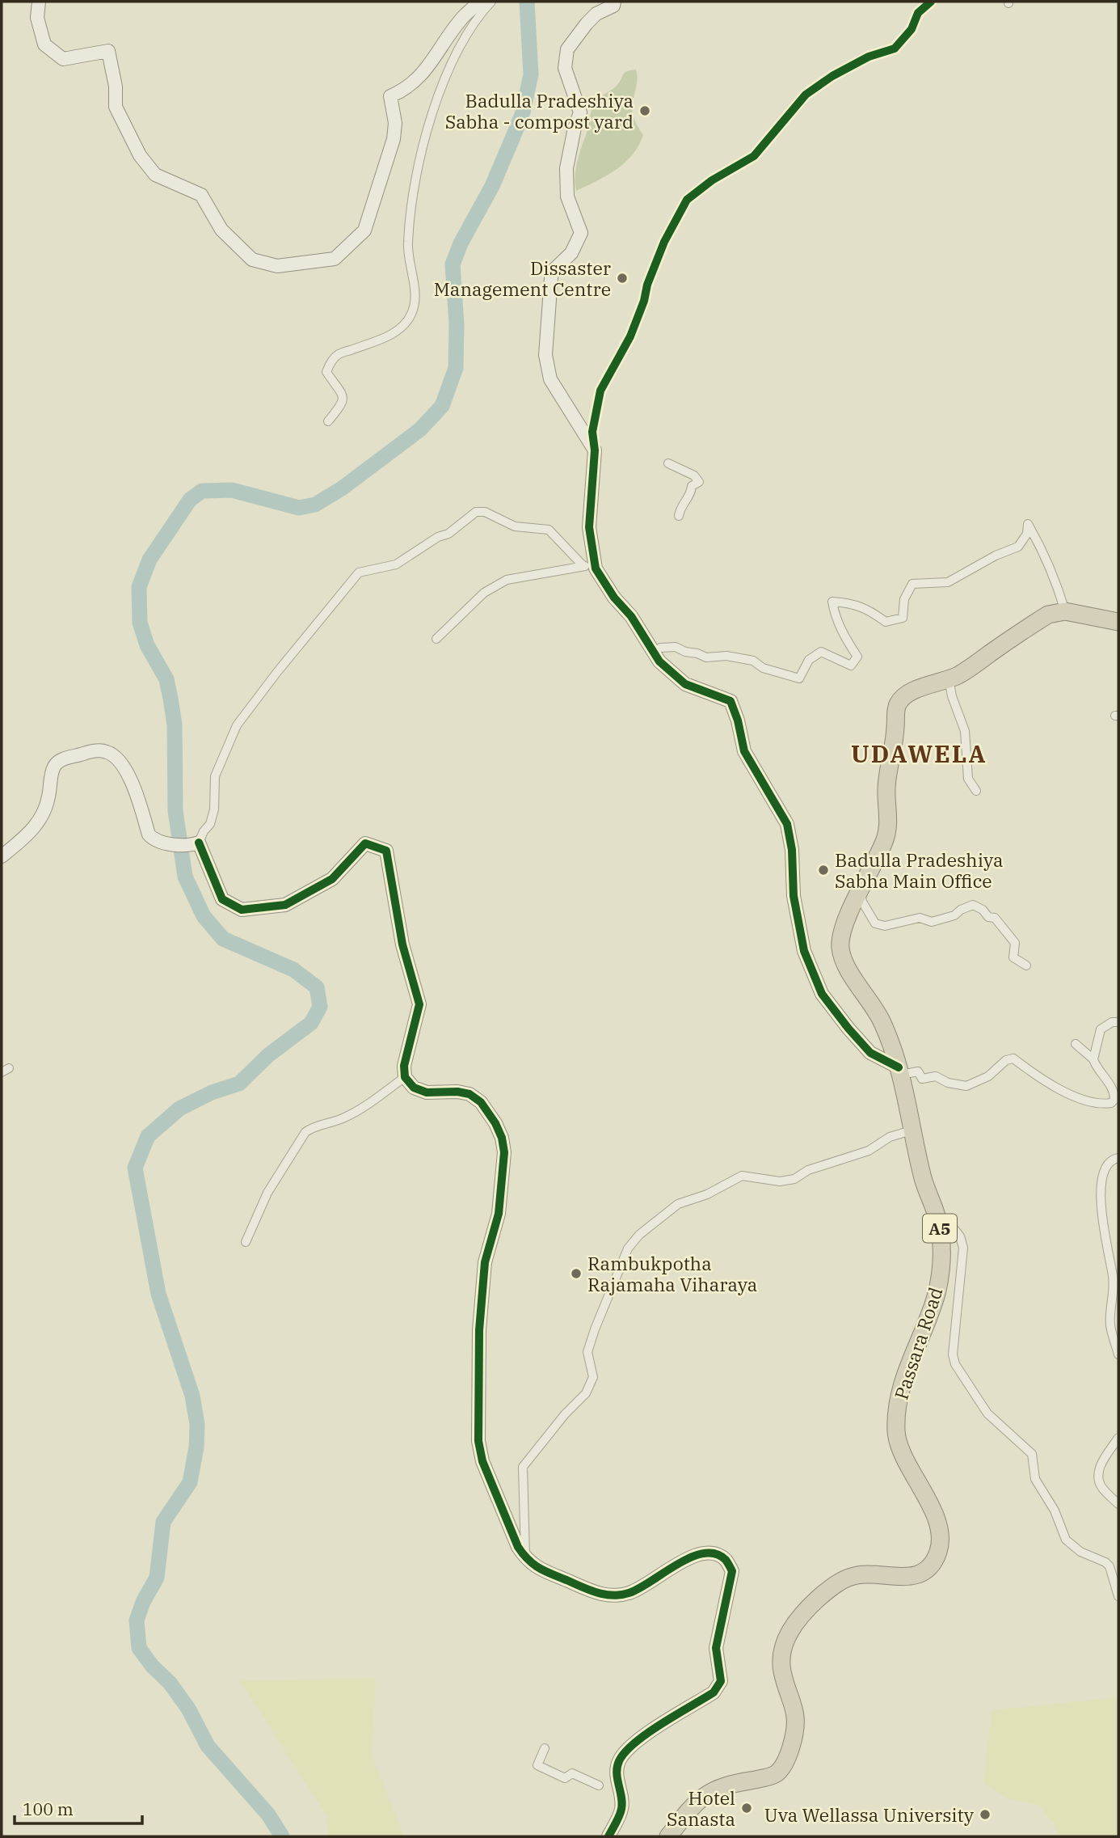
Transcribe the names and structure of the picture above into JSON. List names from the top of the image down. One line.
{"streets":{"highway":["A5","Passara Road"]},"districts":["UDAWELA"],"places":["Badulla Pradeshiya Sabha - compost yard","Dissaster Management Centre","Badulla Pradeshiya Sabha Main Office","Rambukpotha Rajamaha Viharaya","Hotel Sanasta","Uva Wellassa University"],"scale_bar":"100 m"}
